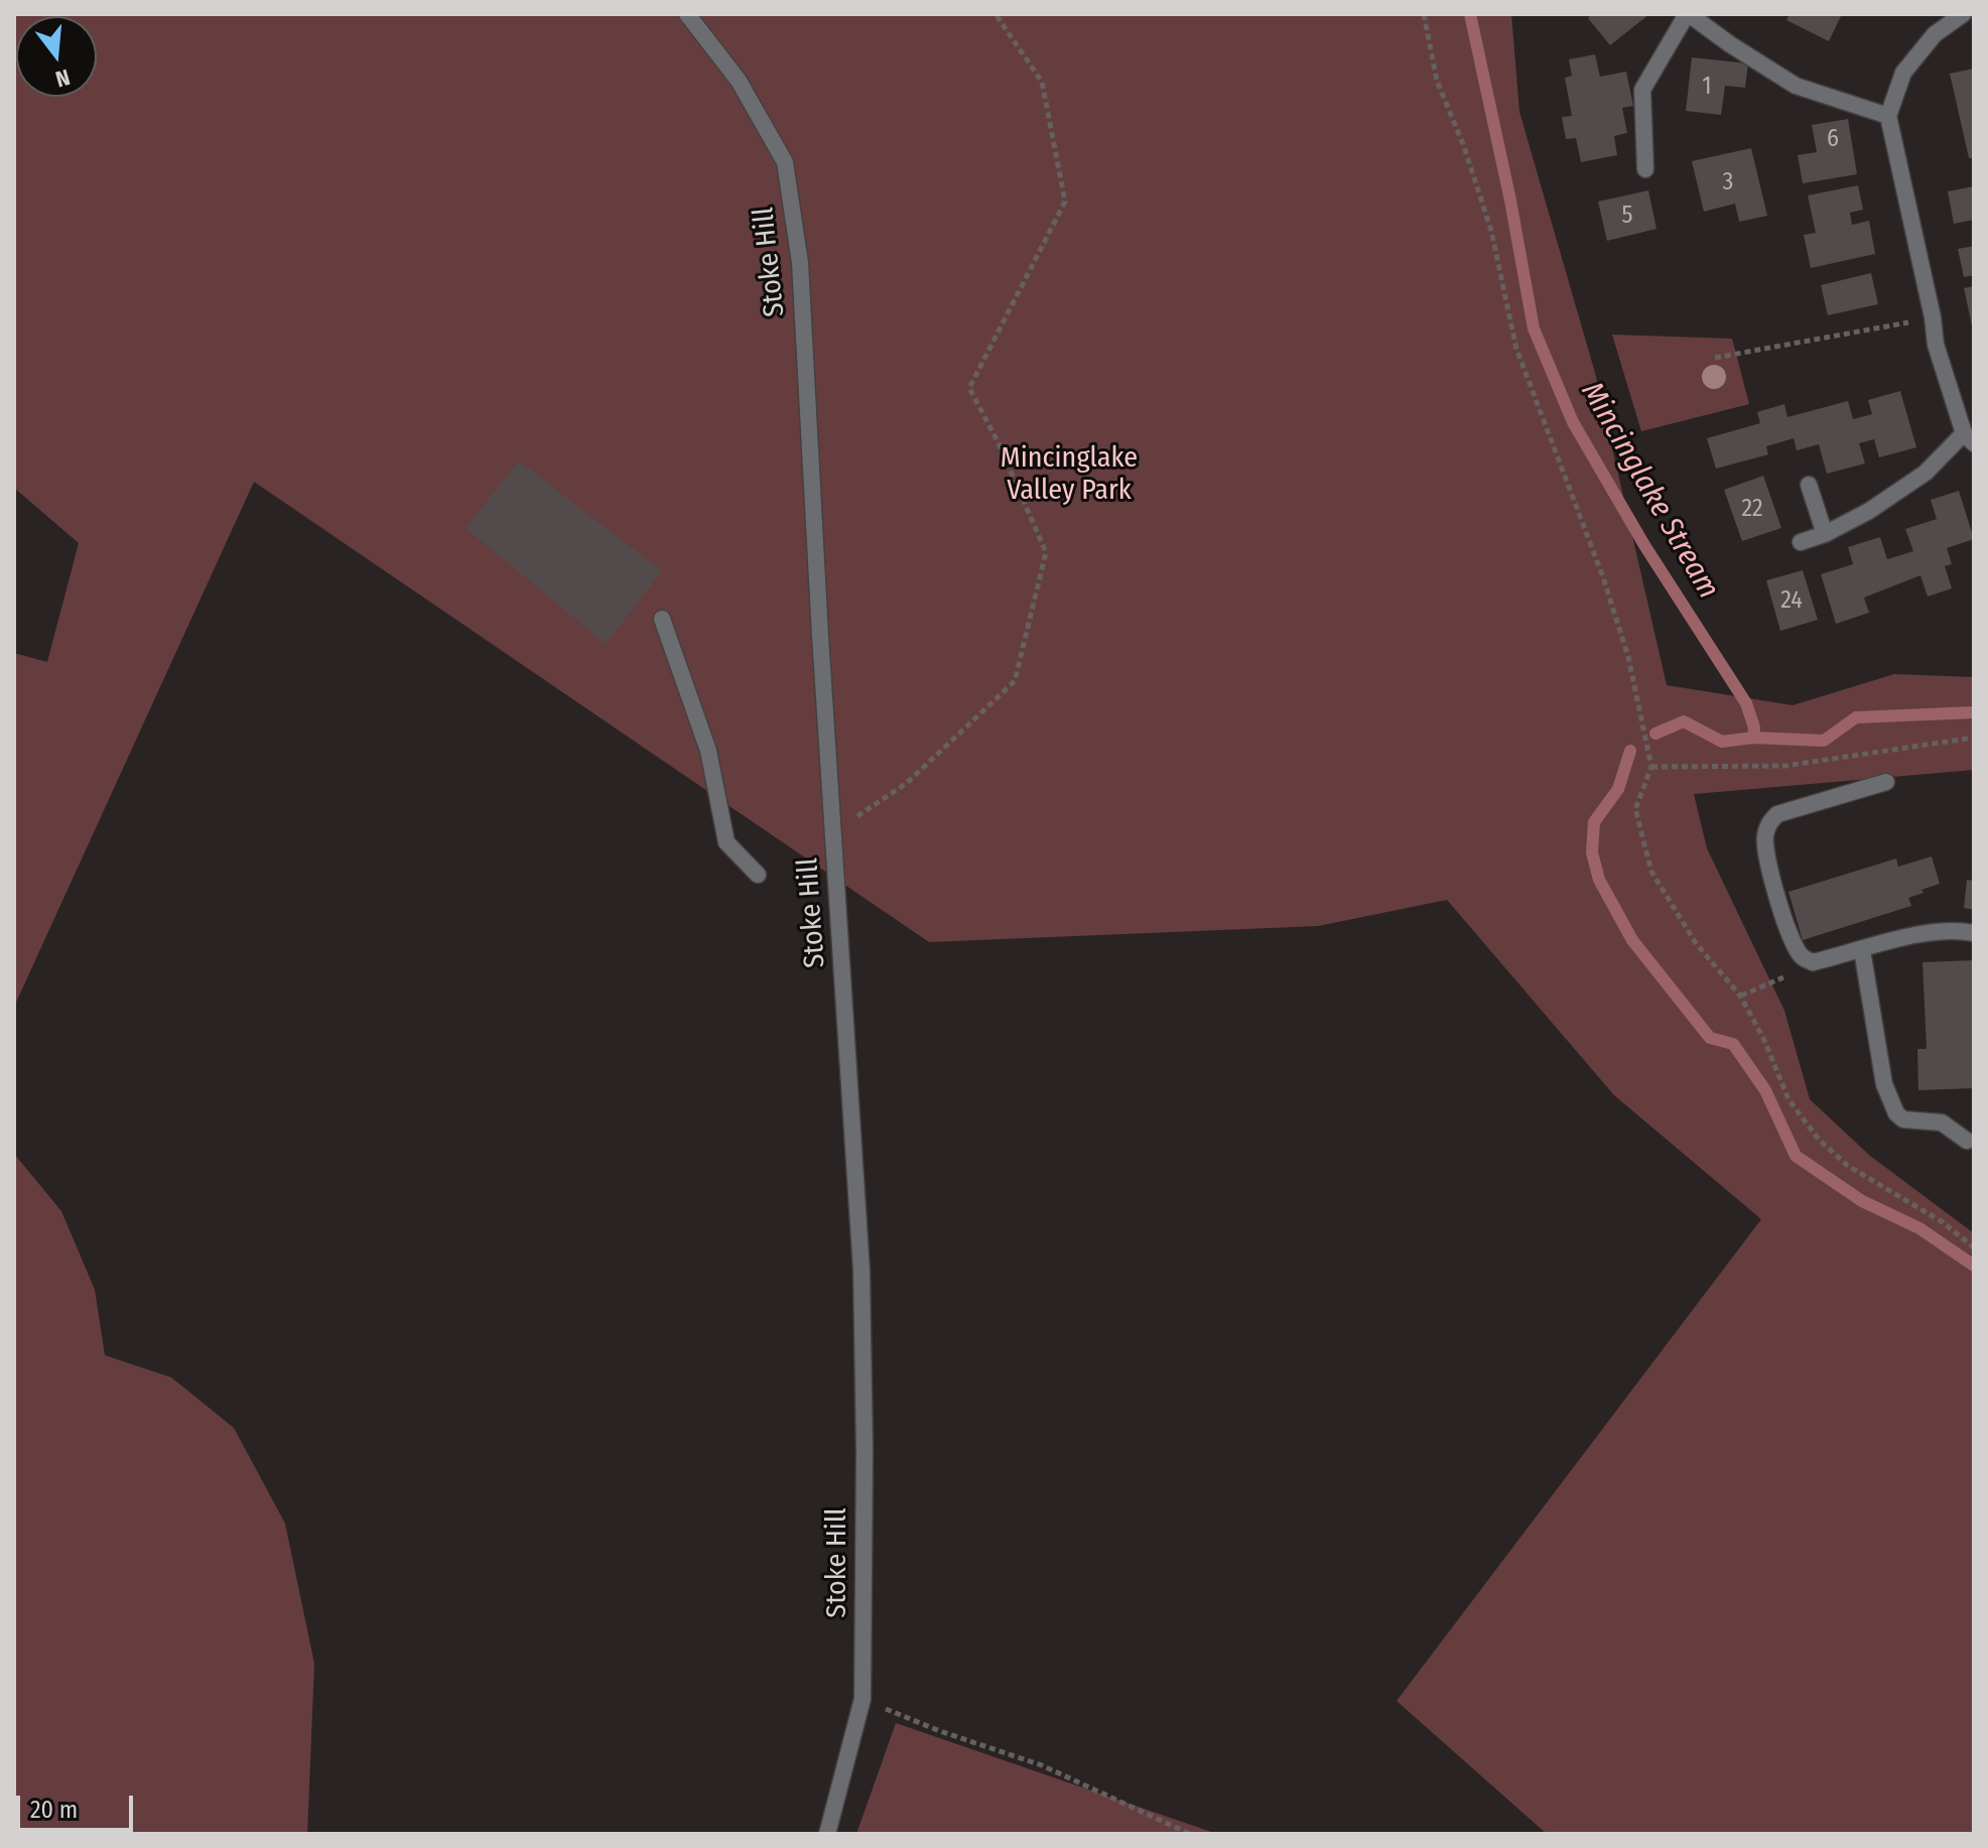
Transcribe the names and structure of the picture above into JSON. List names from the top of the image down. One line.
{"streets":{"street":["Stoke Hill"]},"water":["Mincinglake Stream"],"parks":["Mincinglake Valley Park"],"house_numbers":["1","6","3","5","22","24"],"scale_bar":"20 m","north":"bottom"}
